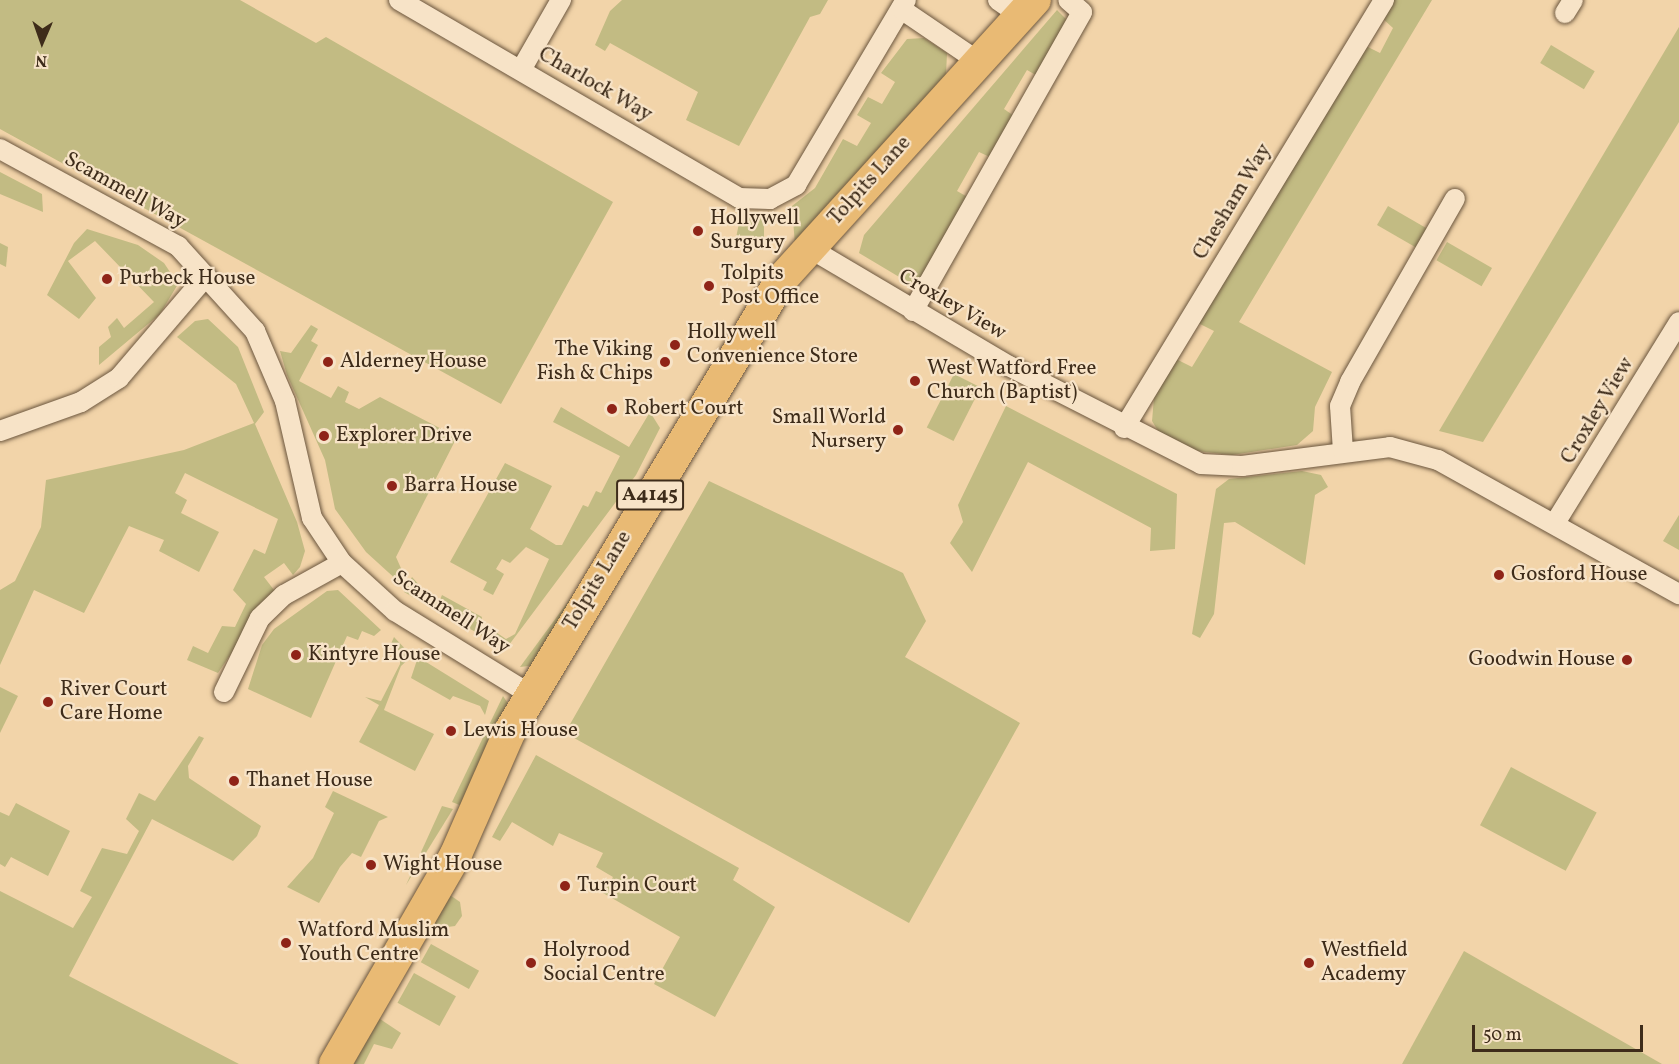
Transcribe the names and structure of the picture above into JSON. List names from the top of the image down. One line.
{"streets":{"main road":["Tolpits Lane","A4145"],"street":["Charlock Way","Scammell Way","Chesham Way","Croxley View"]},"crossings":[["Tolpits Lane","Scammell Way"],["Tolpits Lane","Croxley View"],["Chesham Way","Croxley View"]],"places":["Hollywell Surgury","Purbeck House","Tolpits Post Office","Hollywell Convenience Store","Alderney House","The Viking Fish & Chips","West Watford Free Church (Baptist)","Robert Court","Small World Nursery","Explorer Drive","Barra House","Gosford House","Kintyre House","Goodwin House","River Court Care Home","Lewis House","Thanet House","Wight House","Turpin Court","Watford Muslim Youth Centre","Holyrood Social Centre","Westfield Academy"],"scale_bar":"50 m","north":"bottom"}
